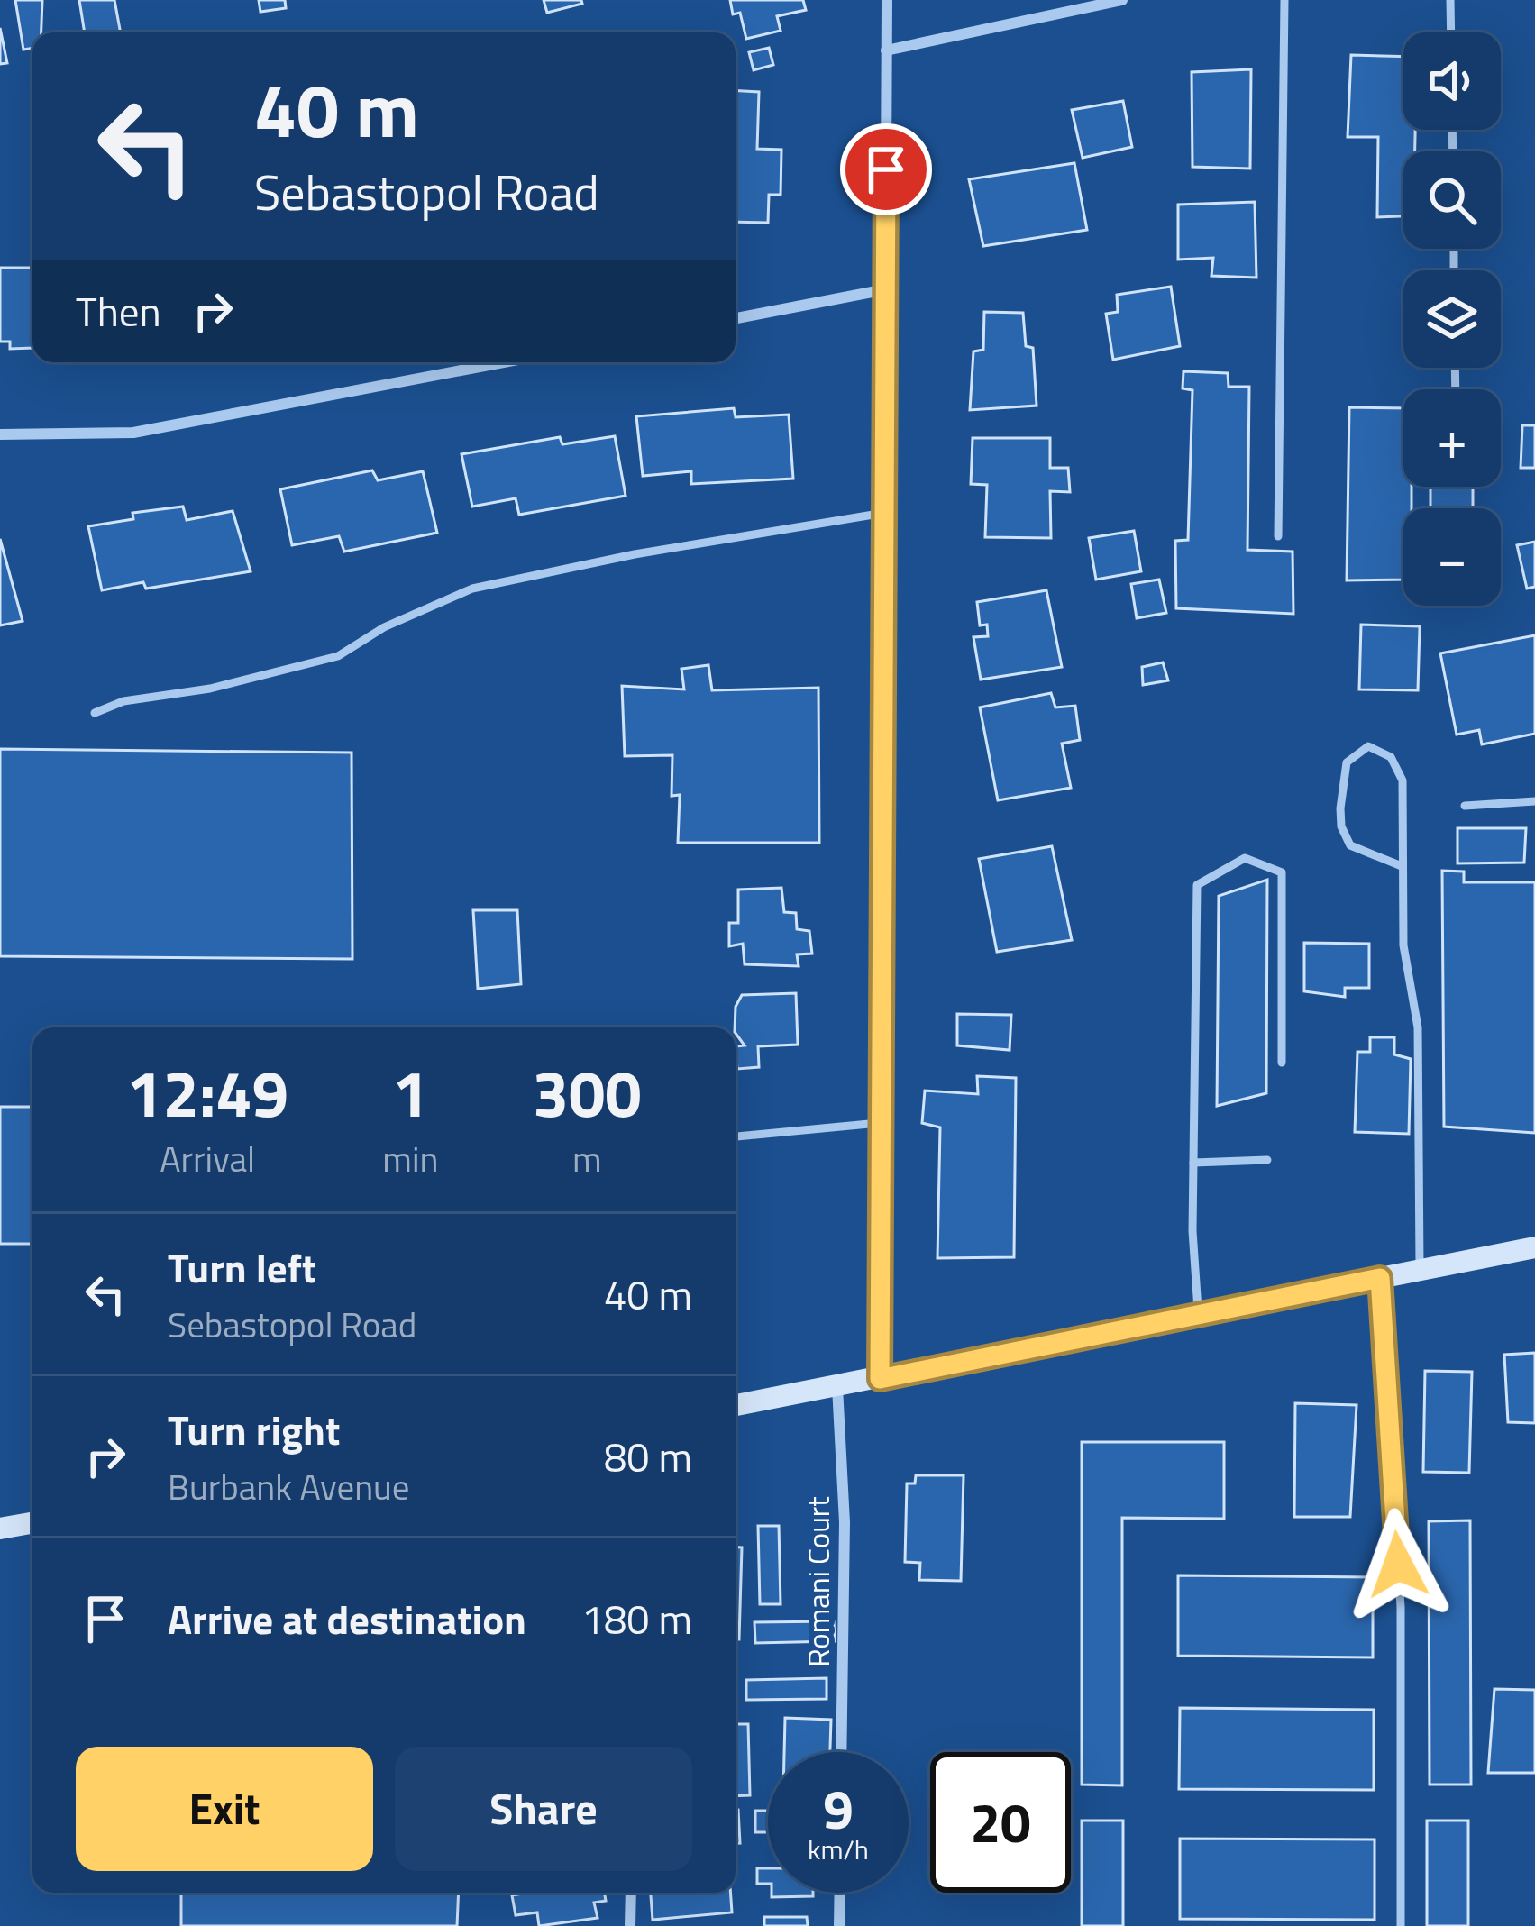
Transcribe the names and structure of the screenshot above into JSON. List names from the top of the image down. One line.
{"streets":{"street":["Romani Court"]},"page":{"map_buttons":["+","−"],"turn":["40 m","Sebastopol Road"],"then":"Then","eta":["12:49","Arrival","1","min","300","m"],"list":[{"name":"Turn left","note":"Sebastopol Road","value":"40 m"},{"name":"Turn right","note":"Burbank Avenue","value":"80 m"},{"name":"Arrive at destination","value":"180 m"}],"buttons":["Exit","Share"],"speed":"9 km/h","limit":"20"}}
